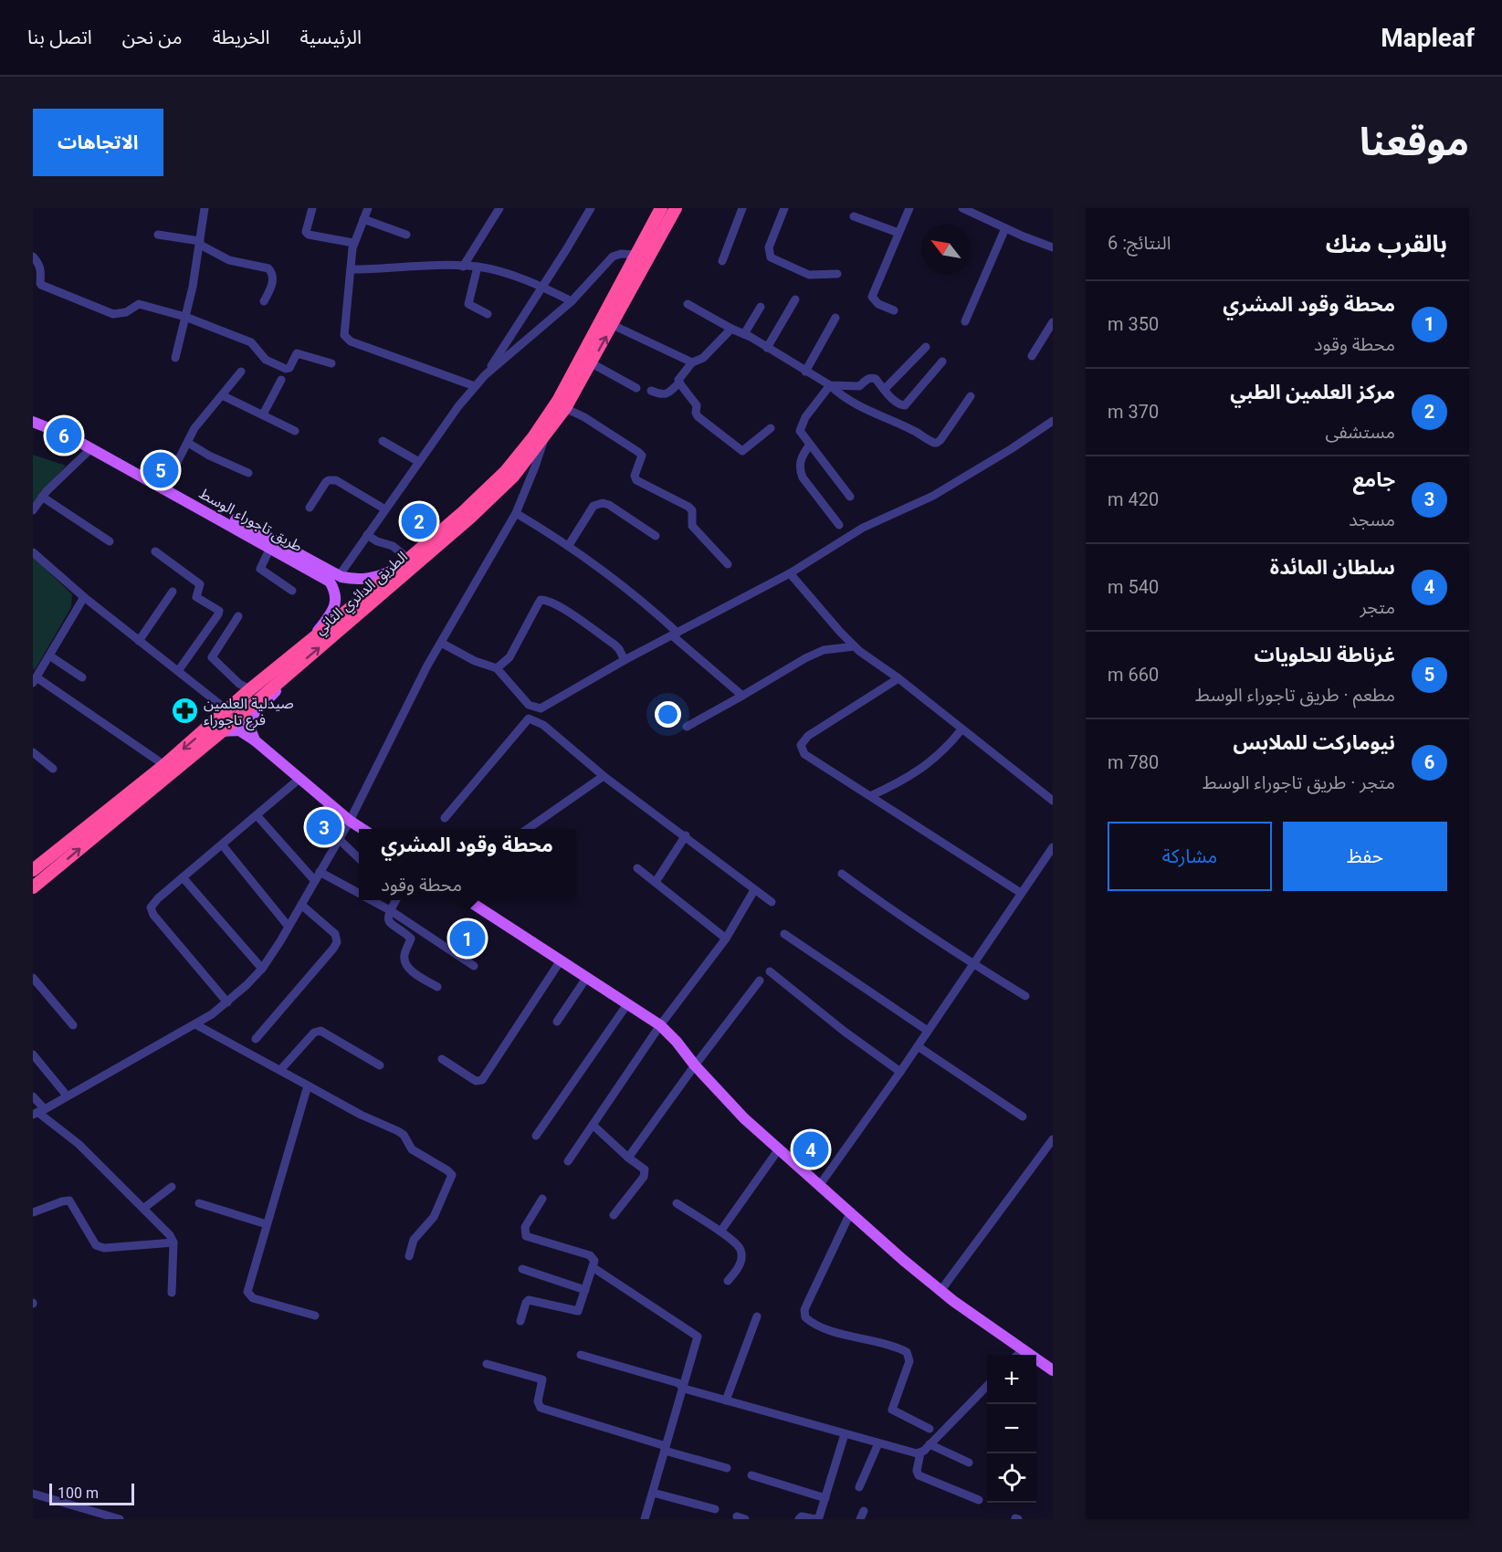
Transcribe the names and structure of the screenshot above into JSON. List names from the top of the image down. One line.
{"streets":{"highway":["الطريق الدائري الثاني"],"main road":["طريق تاجوراء الوسط"]},"crossings":[["طريق تاجوراء الوسط","الطريق الدائري الثاني"]],"places":{"pharmacy":["صيدلية العلمين فرع تاجوراء"]},"scale_bar":"100 m","north":"top left","page":{"header":"Mapleaf","nav":["الرئيسية","الخريطة","من نحن","اتصل بنا"],"title":"موقعنا","buttons":["الاتجاهات",["حفظ","مشاركة"]],"heading":["بالقرب منك","النتائج: 6"],"list":[{"mark":"1","name":"محطة وقود المشري","note":"محطة وقود","value":"350 m"},{"mark":"2","name":"مركز العلمين الطبي","note":"مستشفى","value":"370 m"},{"mark":"3","name":"جامع","note":"مسجد","value":"420 m"},{"mark":"4","name":"سلطان المائدة","note":"متجر","value":"540 m"},{"mark":"5","name":"غرناطة للحلويات","note":"مطعم · طريق تاجوراء الوسط","value":"660 m"},{"mark":"6","name":"نيوماركت للملابس","note":"متجر · طريق تاجوراء الوسط","value":"780 m"}],"pins":["6","5","2","3","1","4"],"popup":["محطة وقود المشري","محطة وقود"],"map_buttons":["+","−"],"scale":"100 m"}}
